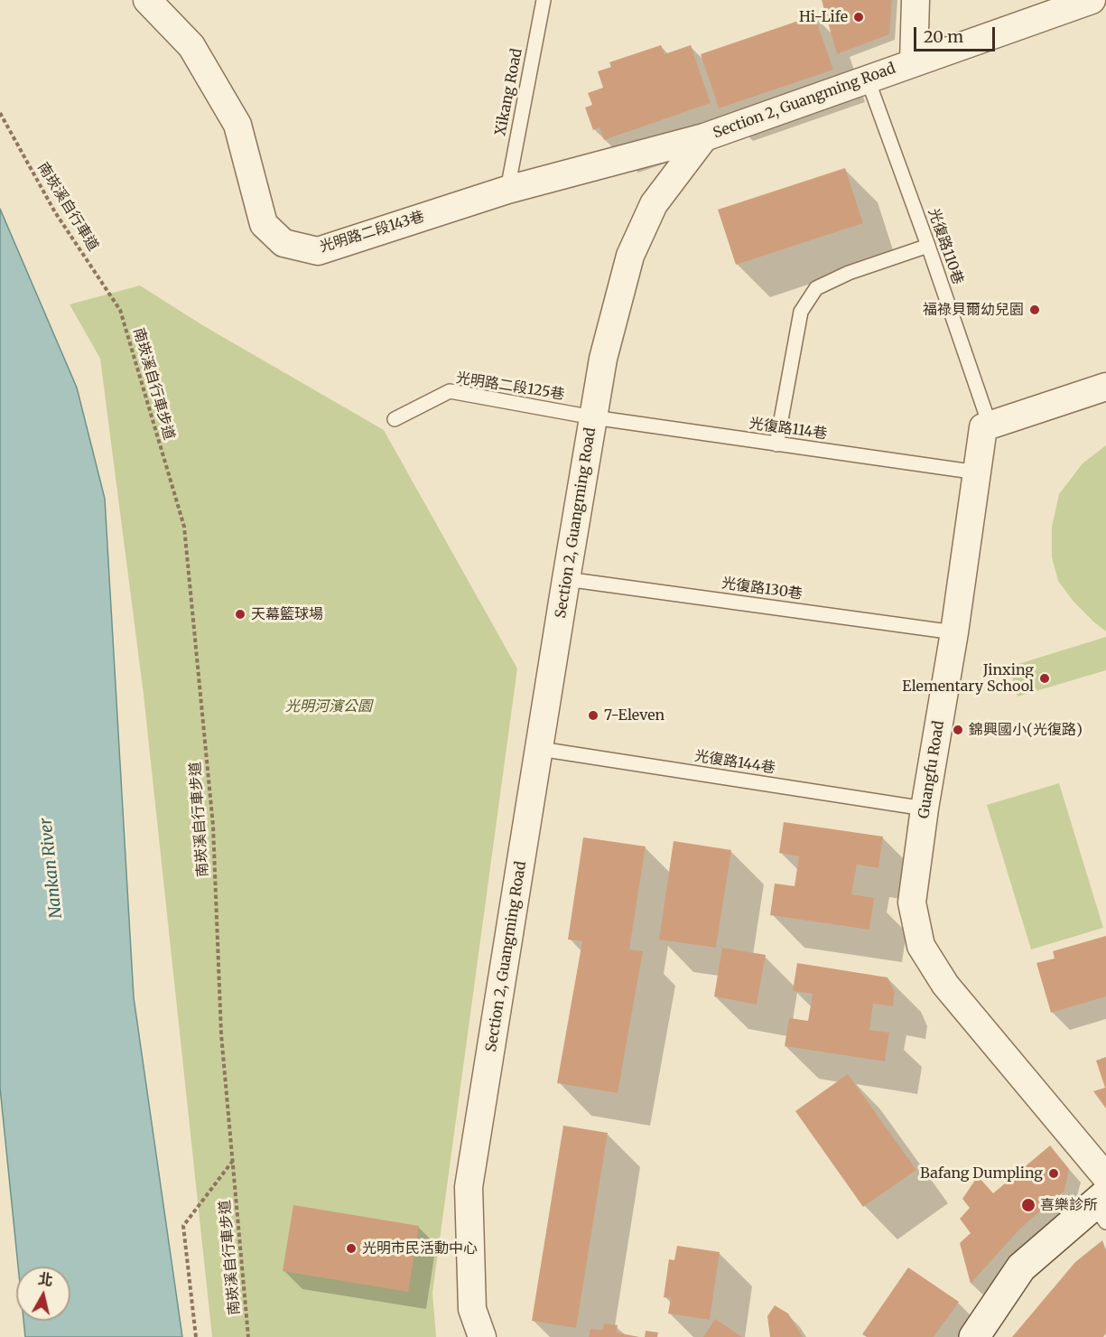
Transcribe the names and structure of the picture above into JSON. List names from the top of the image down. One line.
{"streets":{"street":["Section 2, Guangming Road","光明路二段143巷","Guangfu Road"],"lane":["Xikang Road","光復路110巷","光明路二段125巷","光復路114巷","光復路130巷","光復路144巷"],"path":["南崁溪自行車道","南崁溪自行車步道"]},"crossings":[["Xikang Road","光明路二段143巷"],["Section 2, Guangming Road","光明路二段143巷"],["Section 2, Guangming Road","光復路110巷"],["Section 2, Guangming Road","光明路二段125巷"],["Section 2, Guangming Road","光復路114巷"],["Section 2, Guangming Road","光復路130巷"],["Section 2, Guangming Road","光復路144巷"],["南崁溪自行車道","南崁溪自行車步道"],["光復路110巷","Guangfu Road"],["光明路二段125巷","光復路114巷"],["光復路114巷","Guangfu Road"],["光復路130巷","Guangfu Road"],["光復路144巷","Guangfu Road"]],"water":["Nankan River"],"parks":["光明河濱公園"],"places":["Hi-Life","福祿貝爾幼兒園","天幕籃球場","Jinxing Elementary School","7-Eleven","錦興國小(光復路)","Bafang Dumpling","喜樂診所","光明市民活動中心"],"scale_bar":"20 m","north":"top"}
